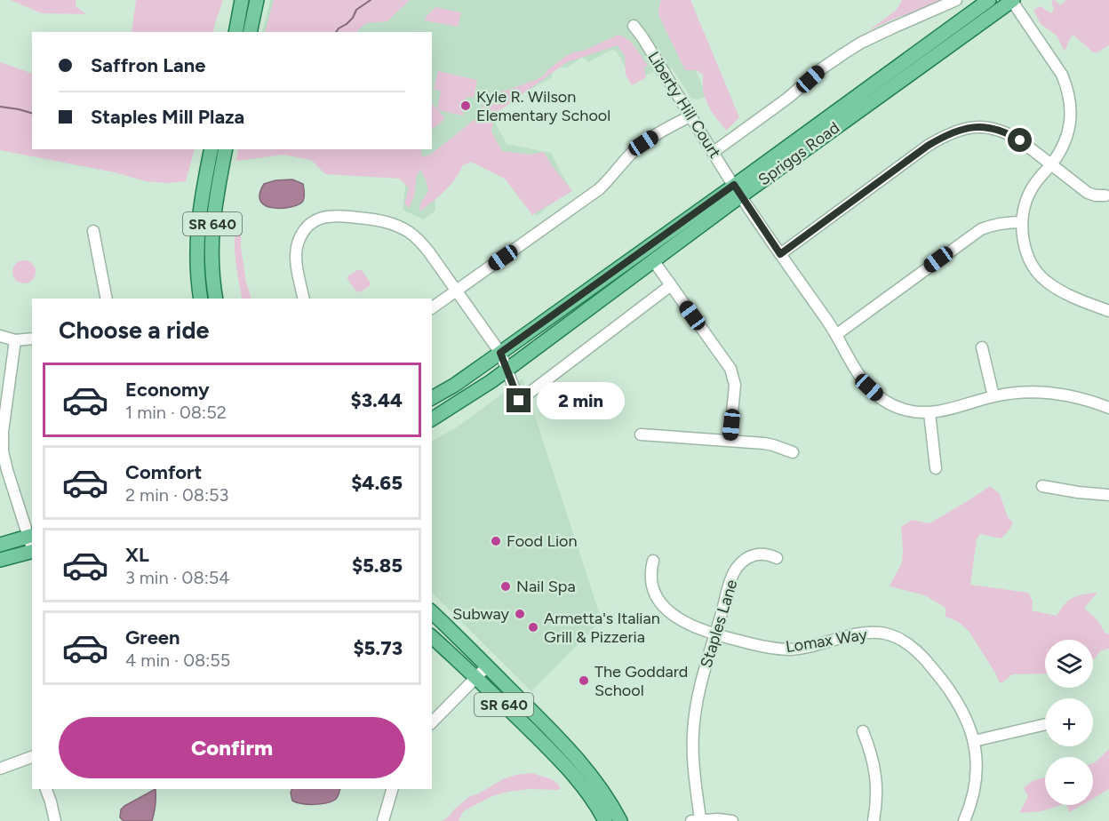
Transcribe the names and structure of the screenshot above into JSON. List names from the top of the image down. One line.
{"streets":{"main road":["Spriggs Road","SR 640"],"street":["Liberty Hill Court","Staples Lane","Lomax Way"]},"crossings":[["Liberty Hill Court","Spriggs Road"],["Staples Lane","Lomax Way"]],"places":["Kyle R. Wilson Elementary School","Food Lion","Nail Spa","Subway","Armetta's Italian Grill & Pizzeria","The Goddard School"],"page":{"banner":["Saffron Lane","Staples Mill Plaza"],"heading":"Choose a ride","list":[{"name":"Economy","note":"1 min · 08:52","value":"$3.44"},{"name":"Comfort","note":"2 min · 08:53","value":"$4.65"},{"name":"XL","note":"3 min · 08:54","value":"$5.85"},{"name":"Green","note":"4 min · 08:55","value":"$5.73"}],"bubble":"2 min","map_buttons":["+","−"],"buttons":"Confirm"}}
